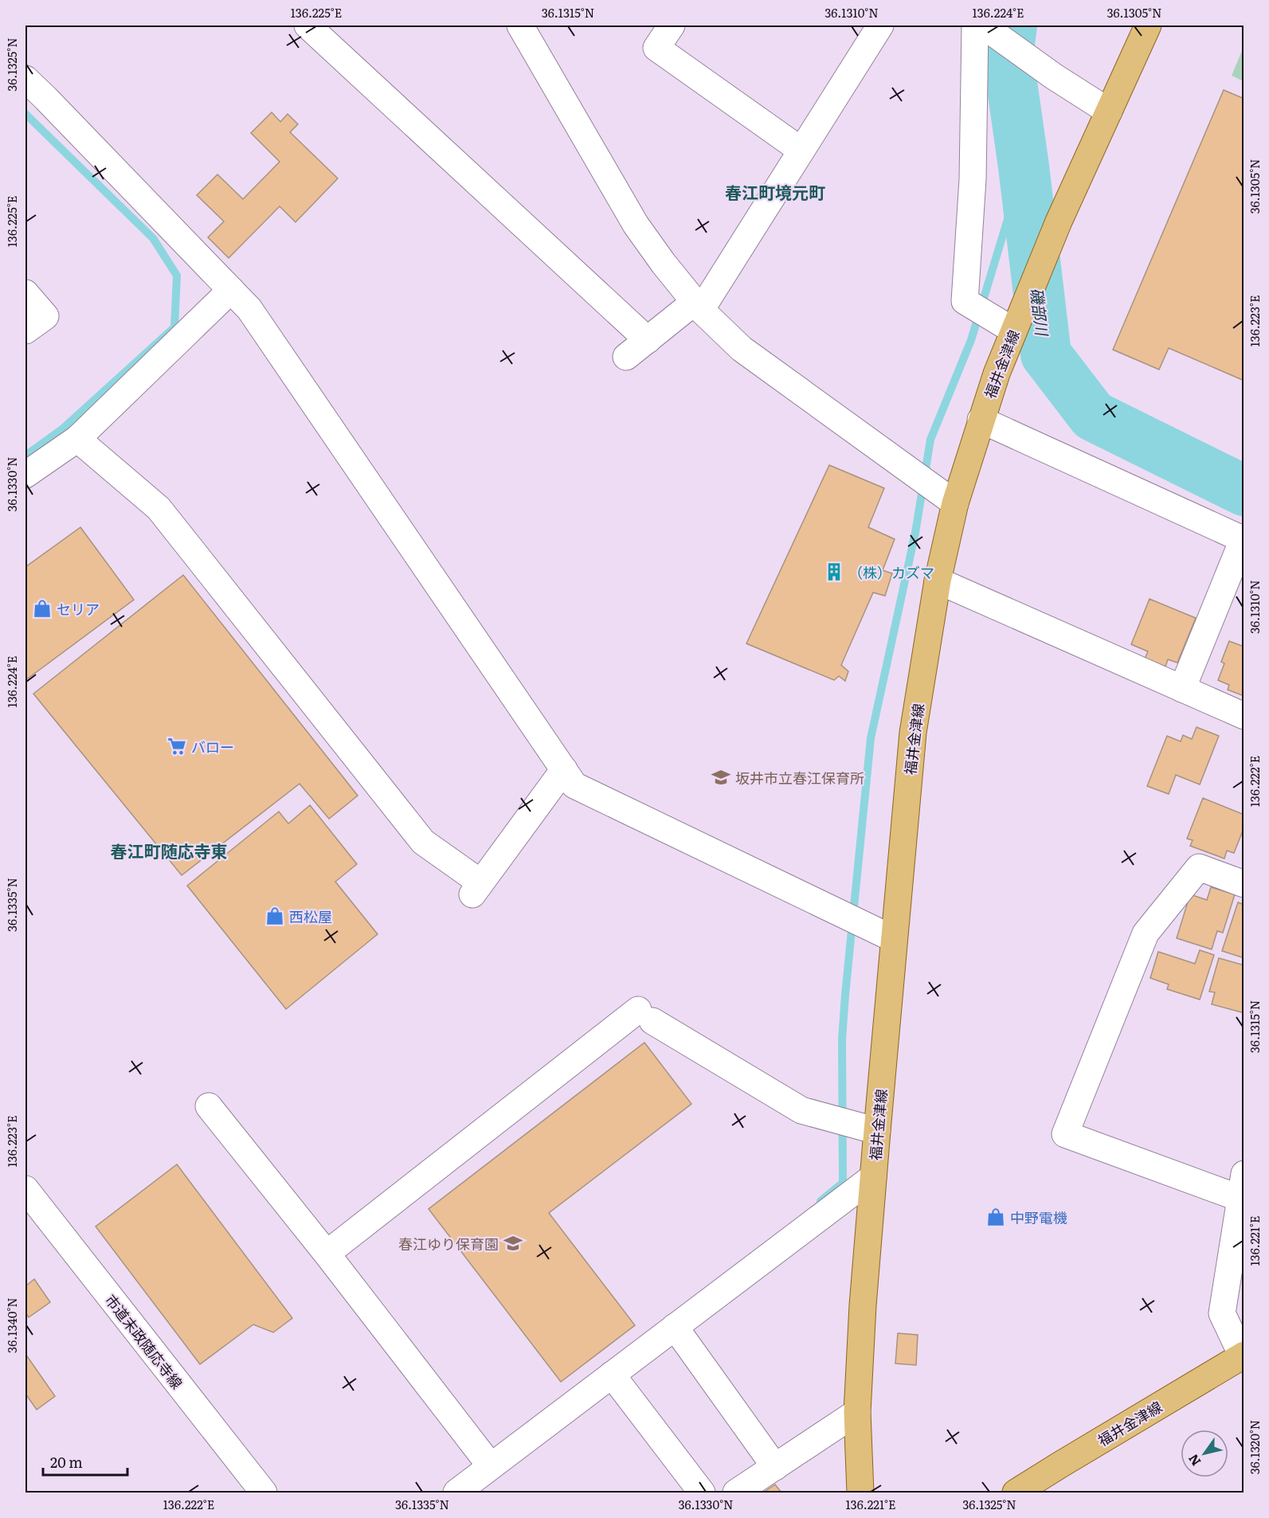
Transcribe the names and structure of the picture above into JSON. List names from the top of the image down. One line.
{"streets":{"main road":["福井金津線"],"street":["市道末政随応寺線"]},"districts":["春江町境元町","春江町随応寺東"],"water":["磯部川"],"places":{"building":["（株）カズマ"],"shop":["セリア","西松屋","中野電機"],"supermarket":["バロー"],"school or university":["坂井市立春江保育所","春江ゆり保育園"]},"scale_bar":"20 m","north":"bottom left","coordinates":["136.225°E","36.1315°N","36.1310°N","136.224°E","36.1305°N","36.1325°N","136.223°E","36.1330°N","136.222°E","36.1335°N","136.221°E","36.1340°N","36.1320°N"]}
